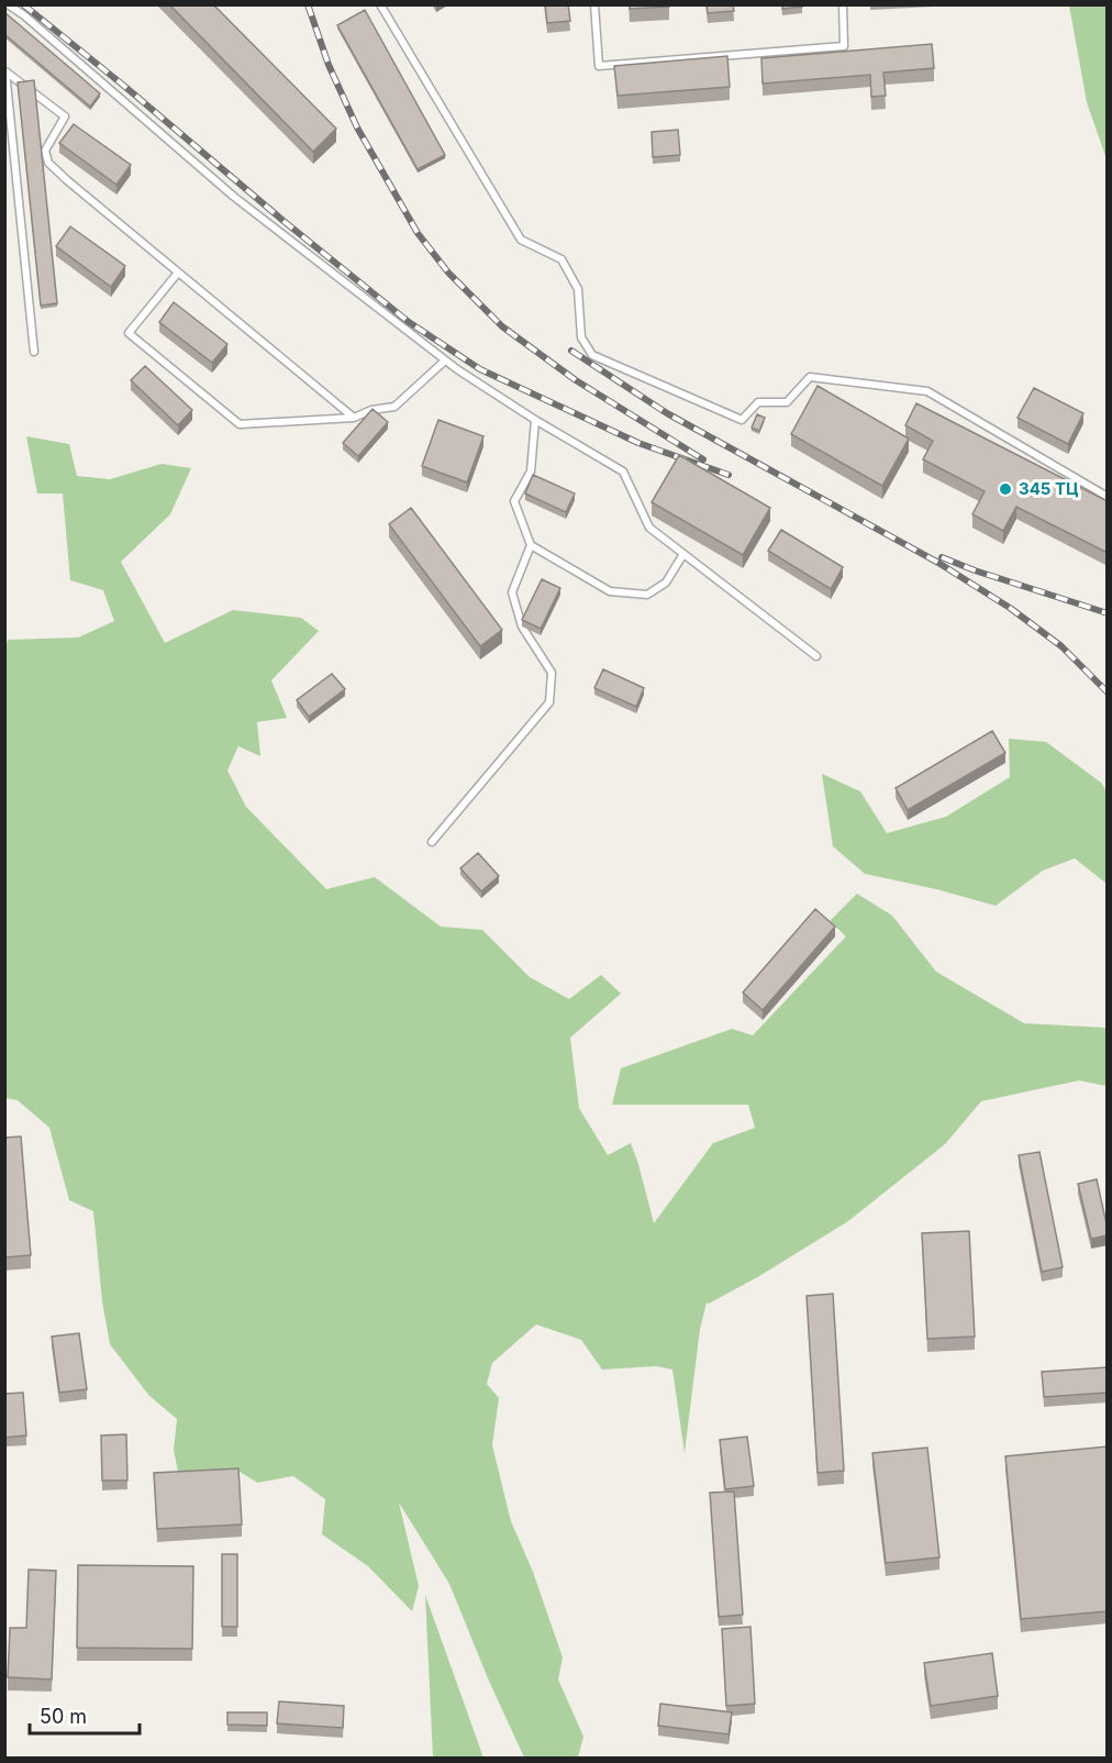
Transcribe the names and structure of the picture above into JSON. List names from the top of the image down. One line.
{"places":["345 ТЦ"],"scale_bar":"50 m"}
